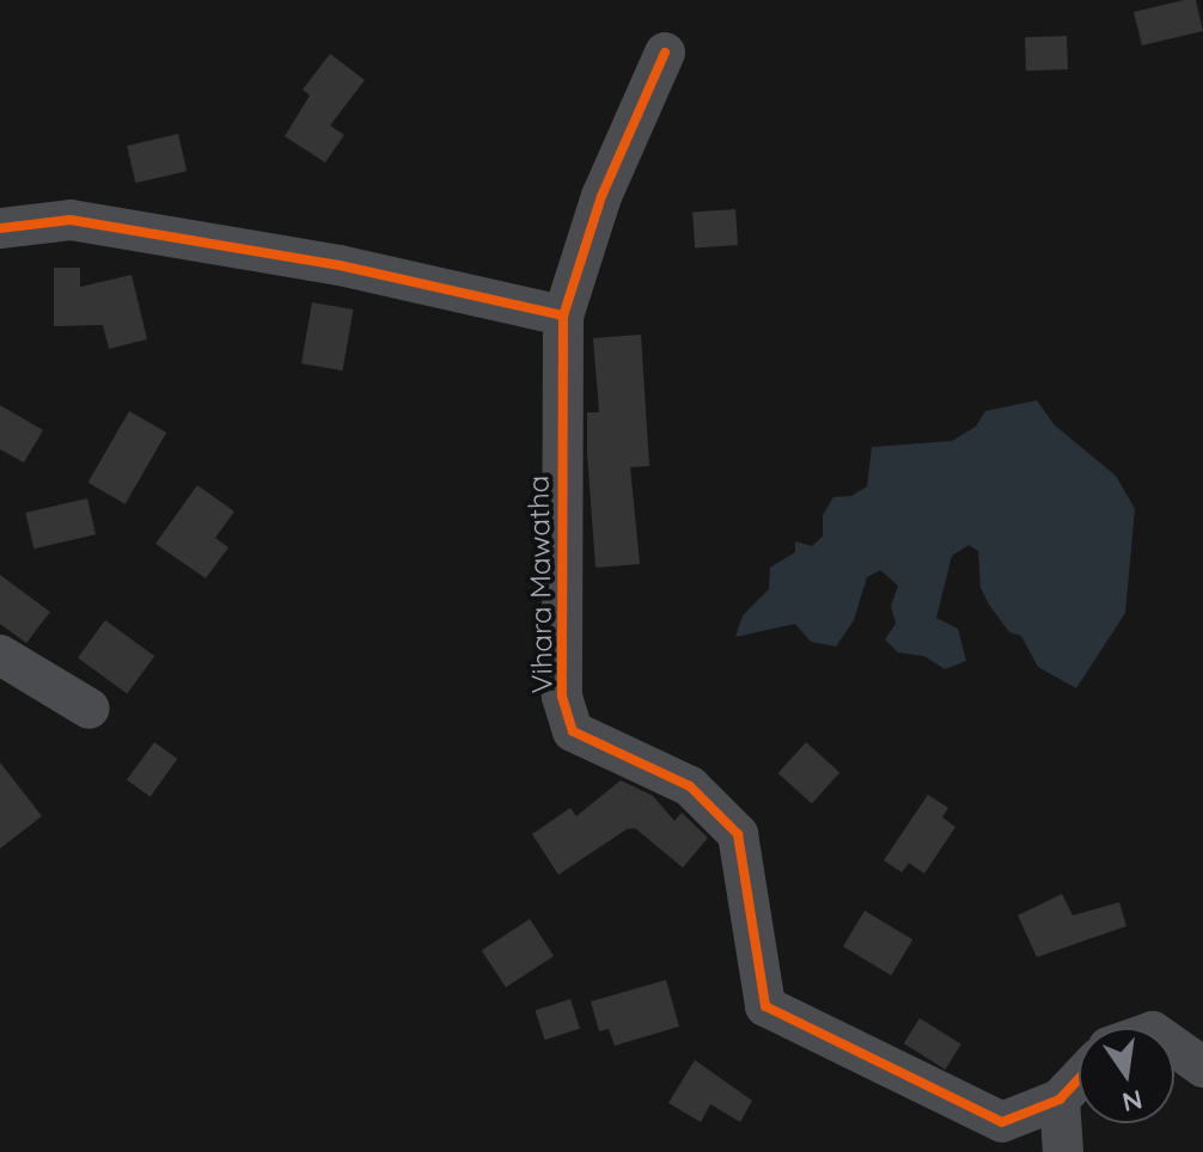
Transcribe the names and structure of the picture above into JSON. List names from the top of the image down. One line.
{"streets":{"street":["Vihara Mawatha"]},"north":"bottom"}
